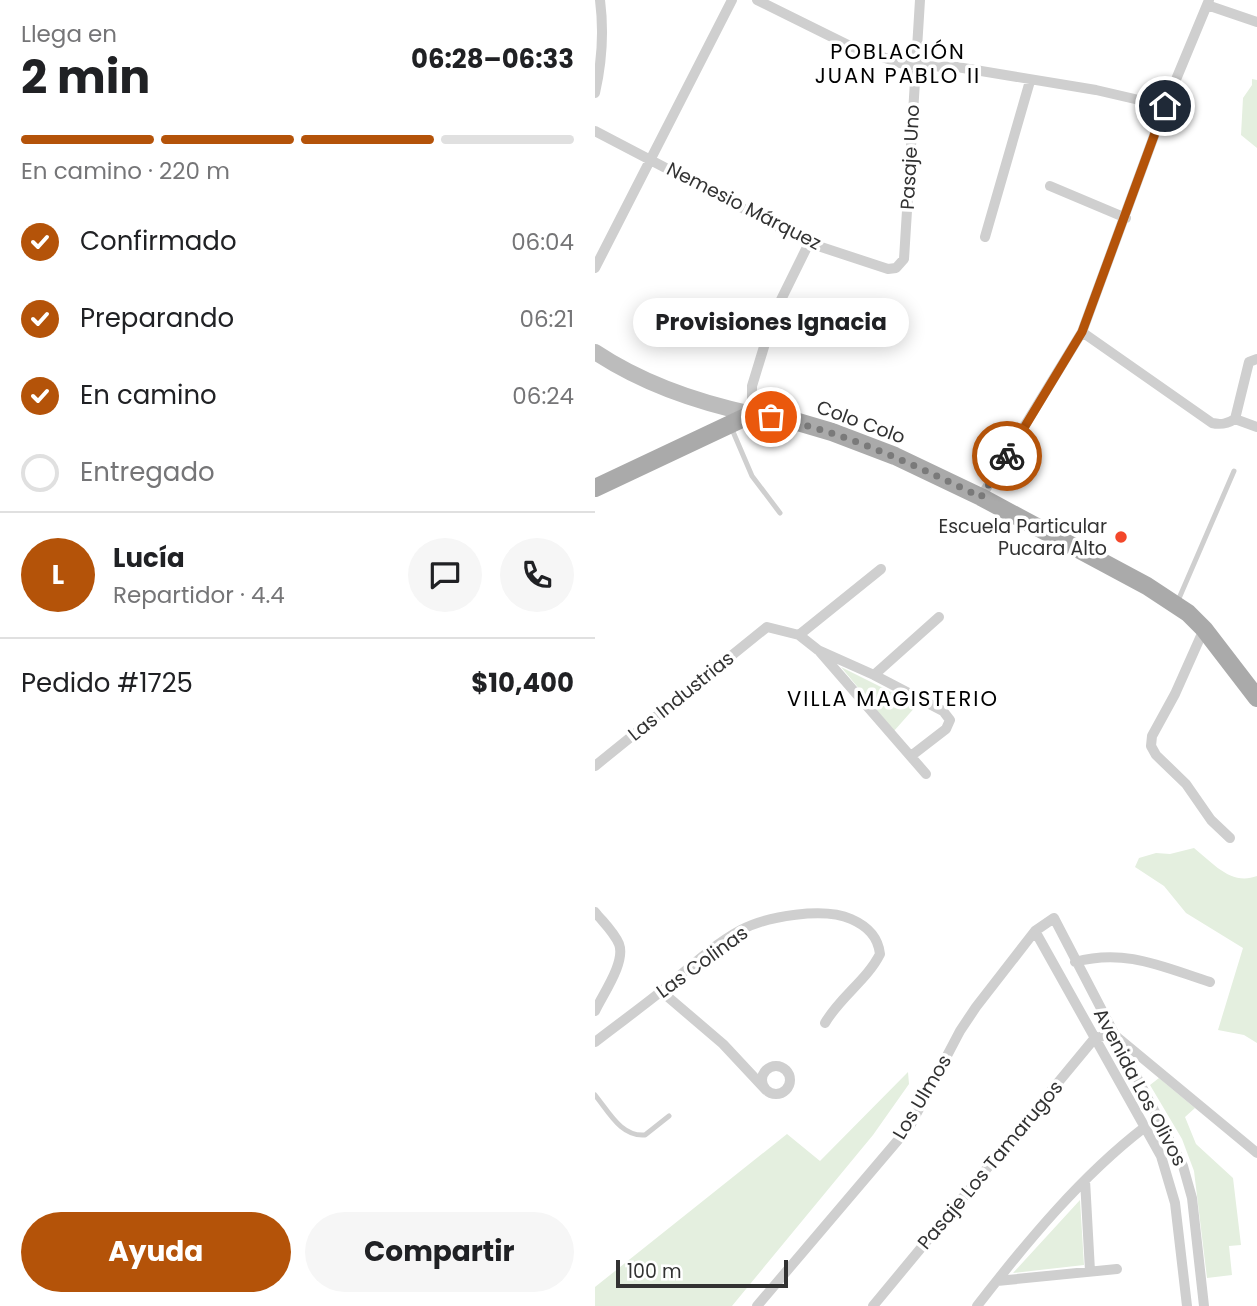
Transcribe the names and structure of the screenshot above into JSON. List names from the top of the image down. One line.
{"streets":{"main road":["Colo Colo"],"street":["Pasaje Uno","Nemesio Márquez","Las Industrias","Las Colinas","Avenida Los Olivos","Los Ulmos","Pasaje Los Tamarugos"]},"crossings":[["Pasaje Uno","Nemesio Márquez"],["Avenida Los Olivos","Los Ulmos"],["Avenida Los Olivos","Pasaje Los Tamarugos"]],"districts":["POBLACIÓN JUAN PABLO II","VILLA MAGISTERIO"],"places":["Provisiones Ignacia","Escuela Particular Pucara Alto"],"scale_bar":"100 m","page":{"heading":["2 min","Llega en","06:28–06:33"],"panel":["Lucía","Repartidor · 4.4","Pedido #1725","$10,400"],"bar":"En camino · 220 m","list":[["Confirmado","06:04"],["Preparando","06:21"],["En camino","06:24"],"Entregado"],"bubble":"Provisiones Ignacia","round":"L","buttons":["Ayuda","Compartir"],"scale":"100 m"}}
